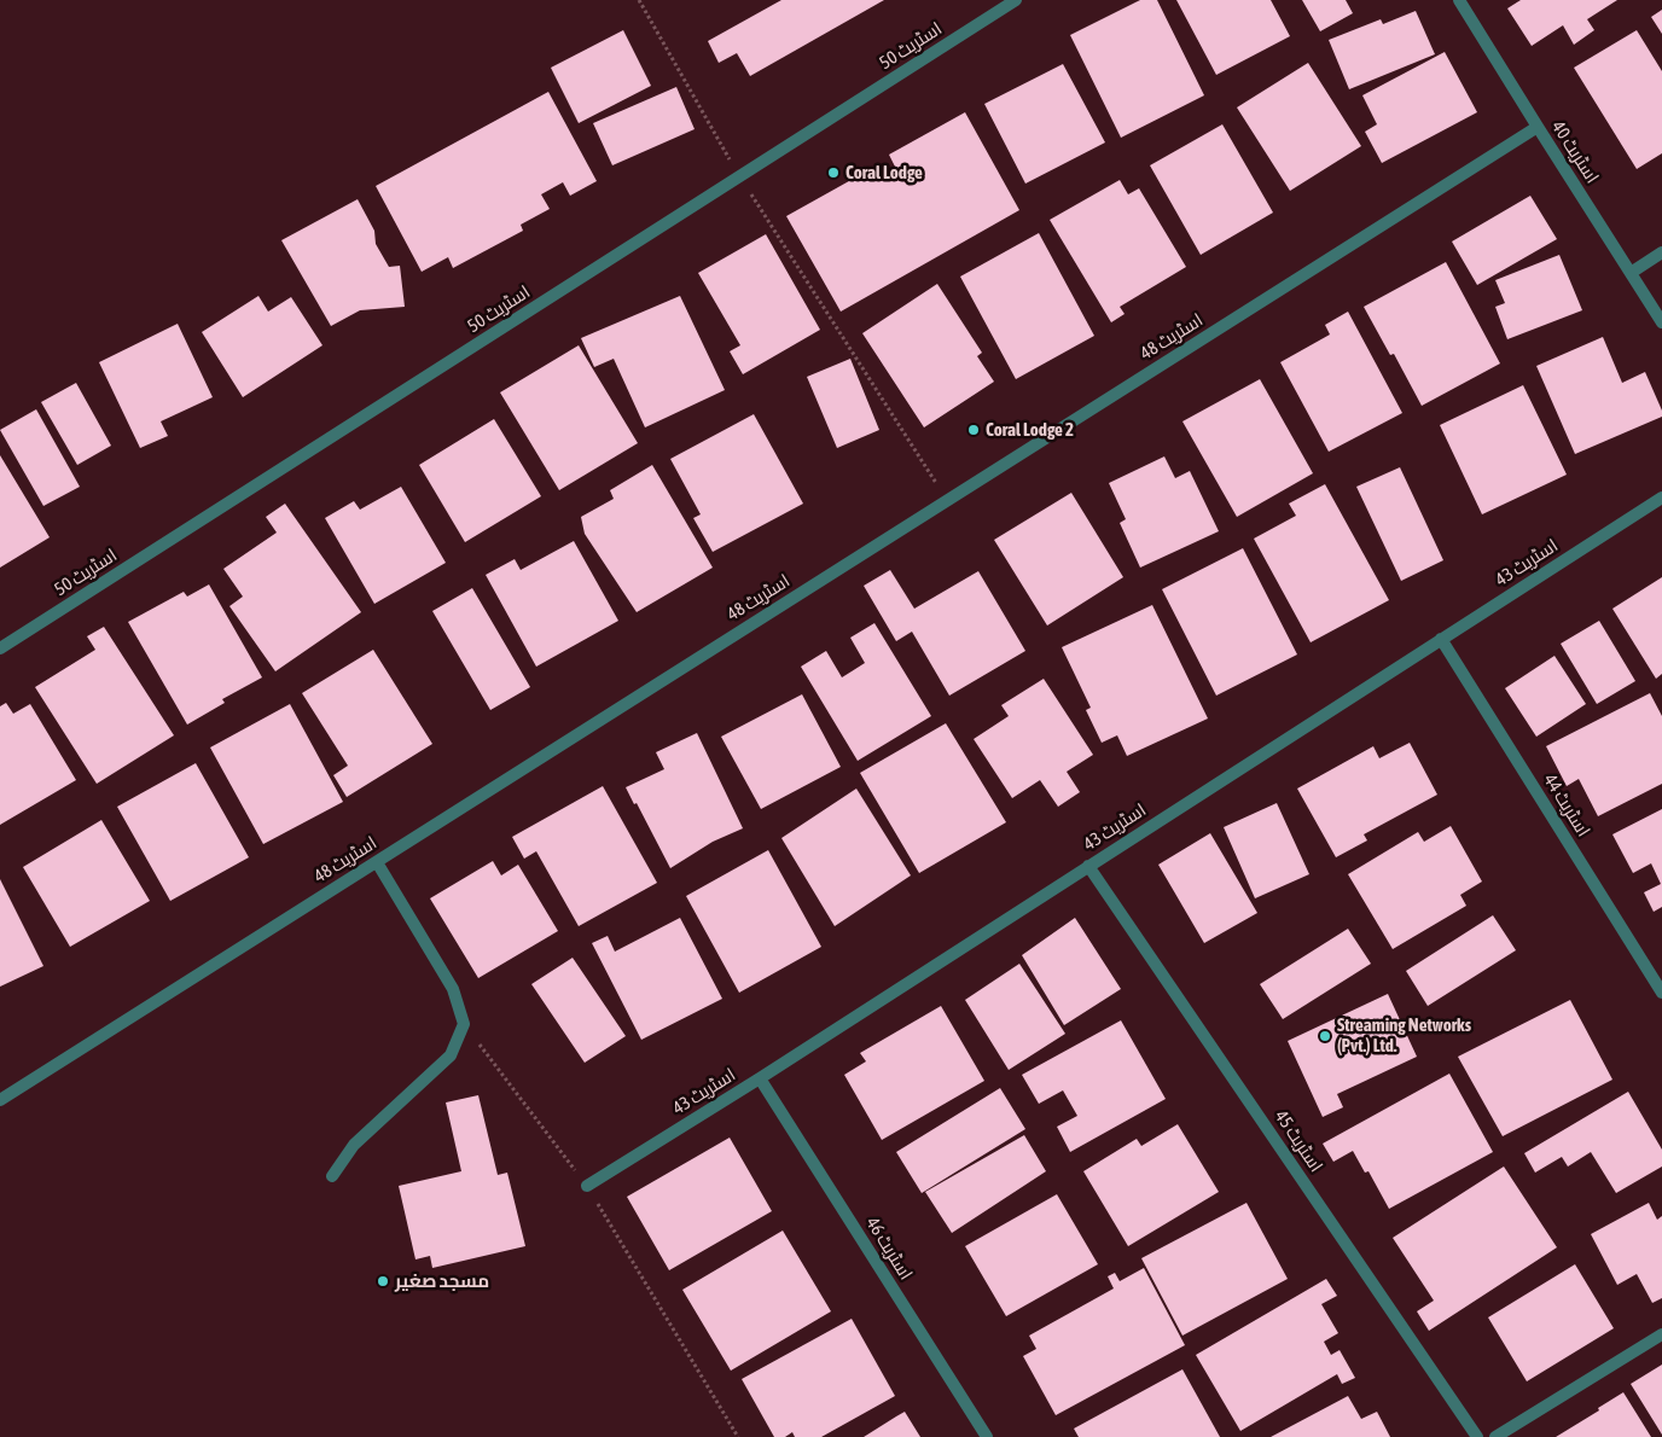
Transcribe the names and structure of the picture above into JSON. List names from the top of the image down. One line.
{"streets":{"street":["اسٹریٹ 50","اسٹریٹ 40","اسٹریٹ 48","اسٹریٹ 43","اسٹریٹ 44","اسٹریٹ 45","اسٹریٹ 46"]},"crossings":[["اسٹریٹ 40","اسٹریٹ 48"],["اسٹریٹ 43","اسٹریٹ 44"],["اسٹریٹ 43","اسٹریٹ 45"],["اسٹریٹ 43","اسٹریٹ 46"]],"places":["Coral Lodge","Coral Lodge 2","Streaming Networks (Pvt.) Ltd.","مسجد صغیر"]}
